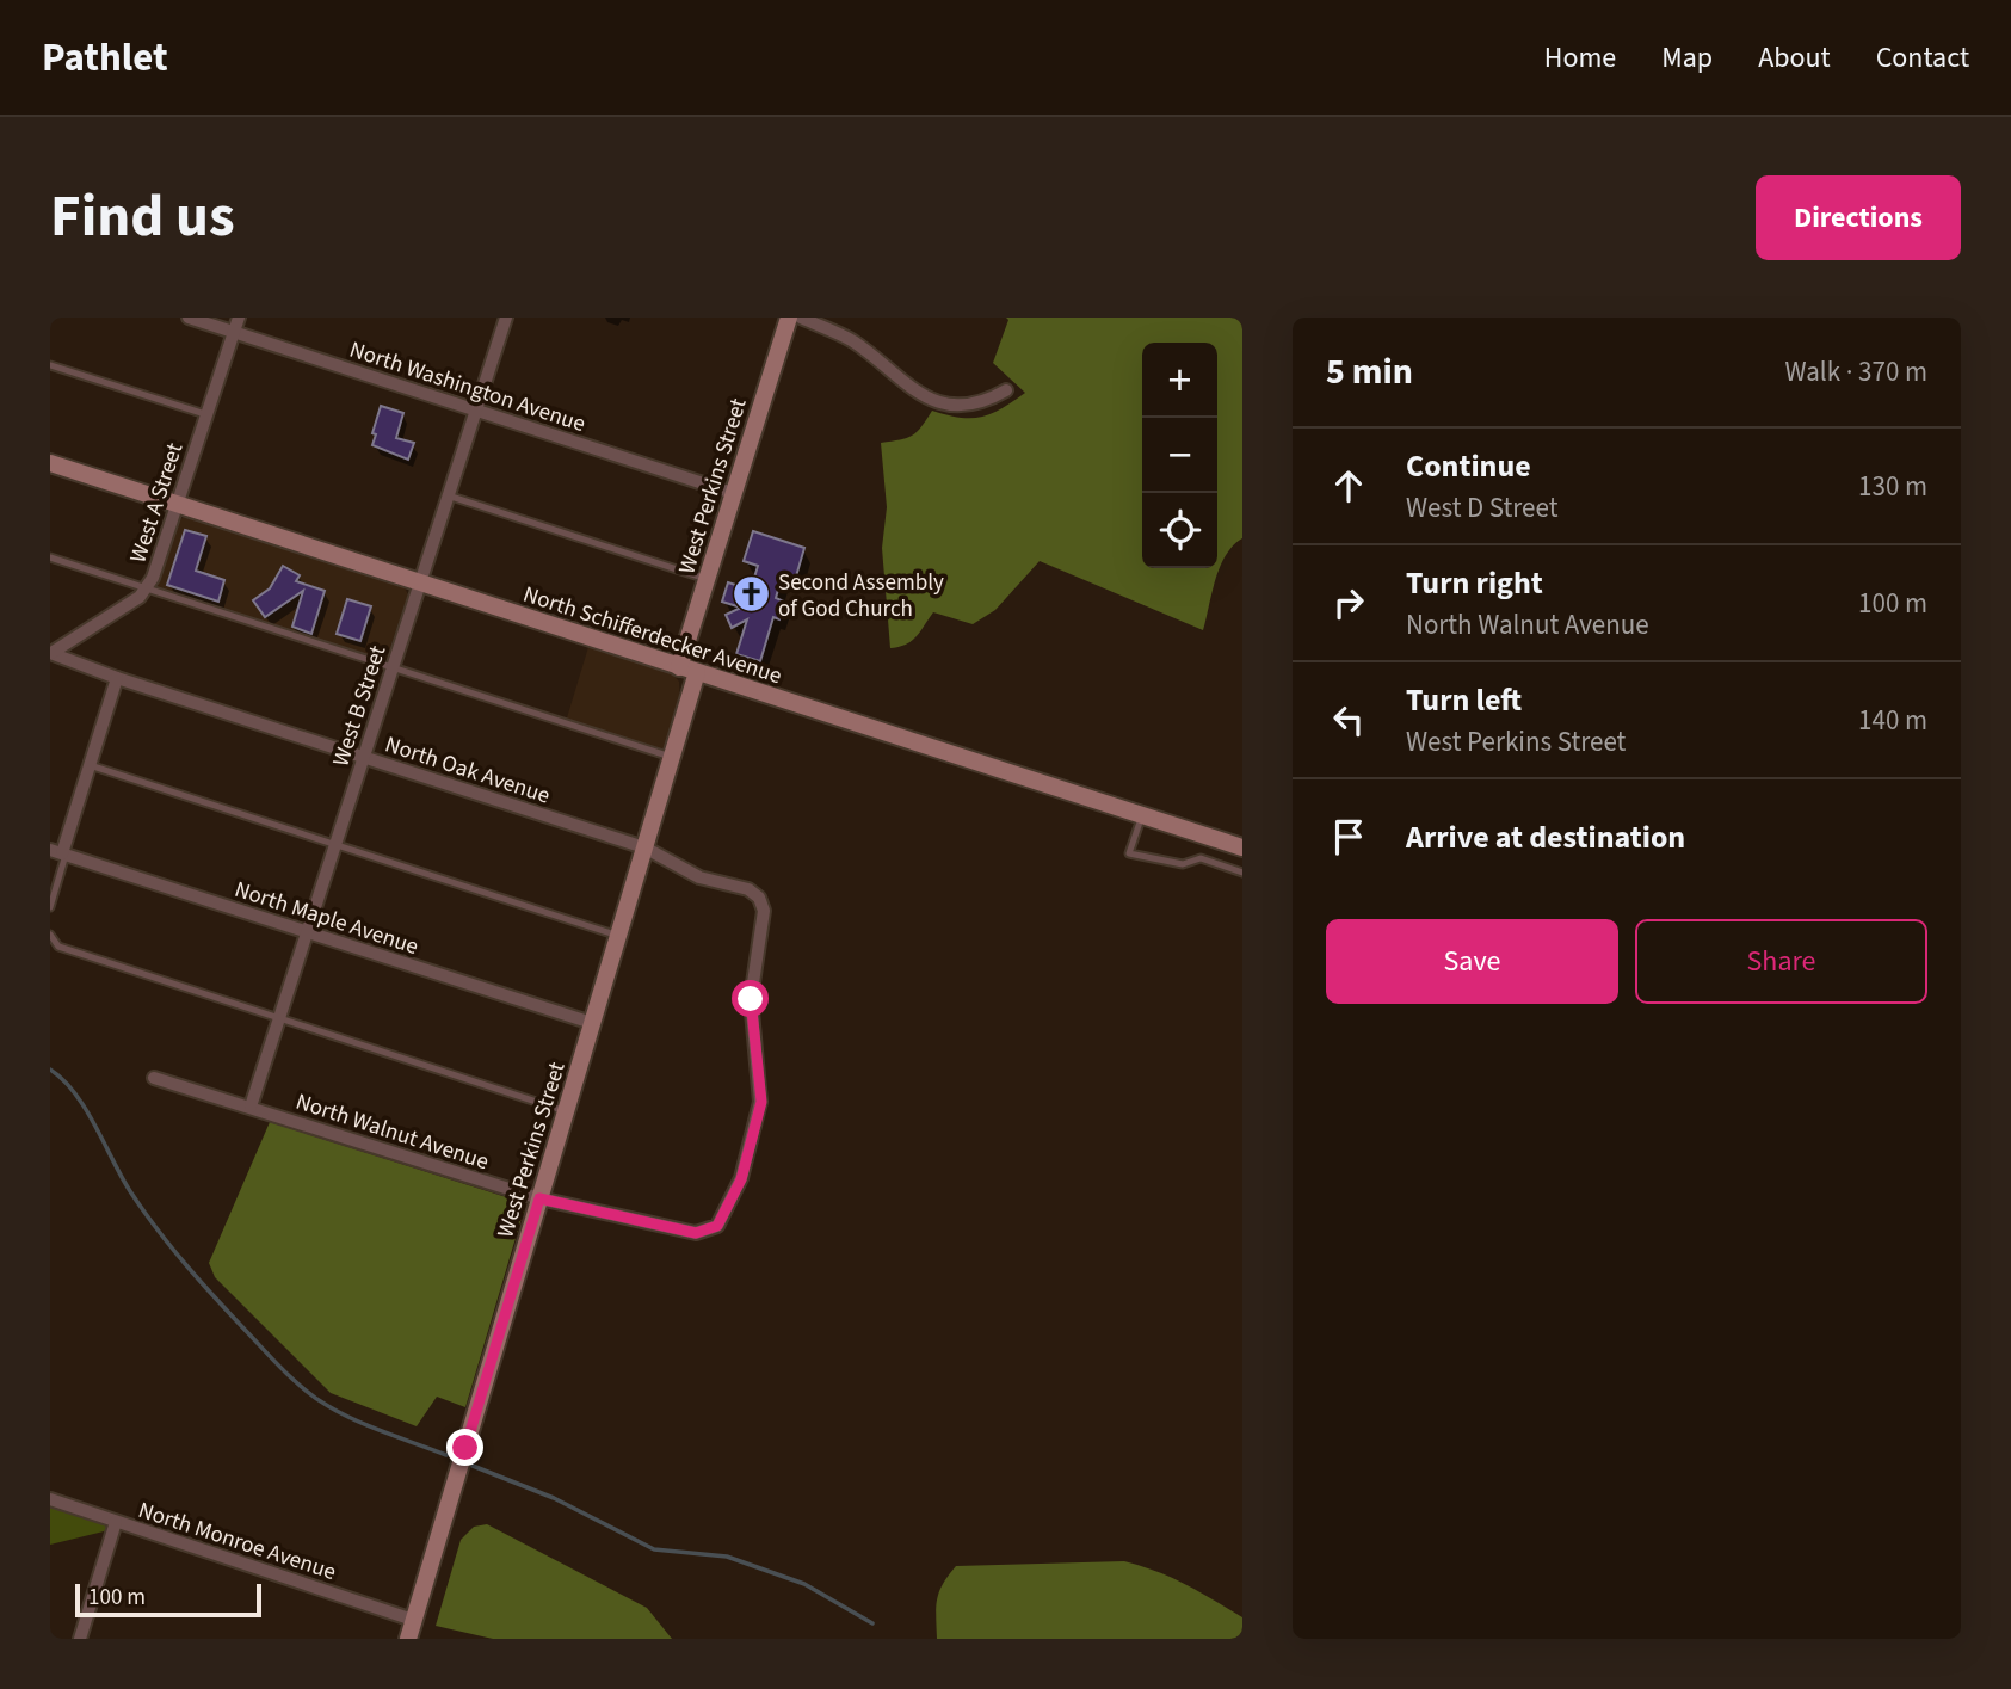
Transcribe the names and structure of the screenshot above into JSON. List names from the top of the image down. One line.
{"streets":{"street":["North Washington Avenue","West Perkins Street","West A Street","North Schifferdecker Avenue","West B Street","North Oak Avenue","North Maple Avenue","North Walnut Avenue","North Monroe Avenue"]},"crossings":[["North Washington Avenue","West Perkins Street"],["North Washington Avenue","West A Street"],["North Washington Avenue","West B Street"],["West Perkins Street","North Schifferdecker Avenue"],["West Perkins Street","North Oak Avenue"],["West Perkins Street","North Maple Avenue"],["West Perkins Street","North Walnut Avenue"],["West Perkins Street","North Monroe Avenue"],["West A Street","North Schifferdecker Avenue"],["West A Street","North Oak Avenue"],["North Schifferdecker Avenue","West B Street"],["West B Street","North Oak Avenue"],["West B Street","North Maple Avenue"],["West B Street","North Walnut Avenue"],["North Oak Avenue","North Walnut Avenue"]],"places":{"church":["Second Assembly of God Church"]},"scale_bar":"100 m","page":{"header":"Pathlet","nav":["Home","Map","About","Contact"],"title":"Find us","buttons":["Directions",["Save","Share"]],"heading":["5 min","Walk · 370 m"],"map_buttons":["+","−"],"list":[["Continue","West D Street","130 m"],["Turn right","North Walnut Avenue","100 m"],["Turn left","West Perkins Street","140 m"],"Arrive at destination"],"scale":"100 m"}}
